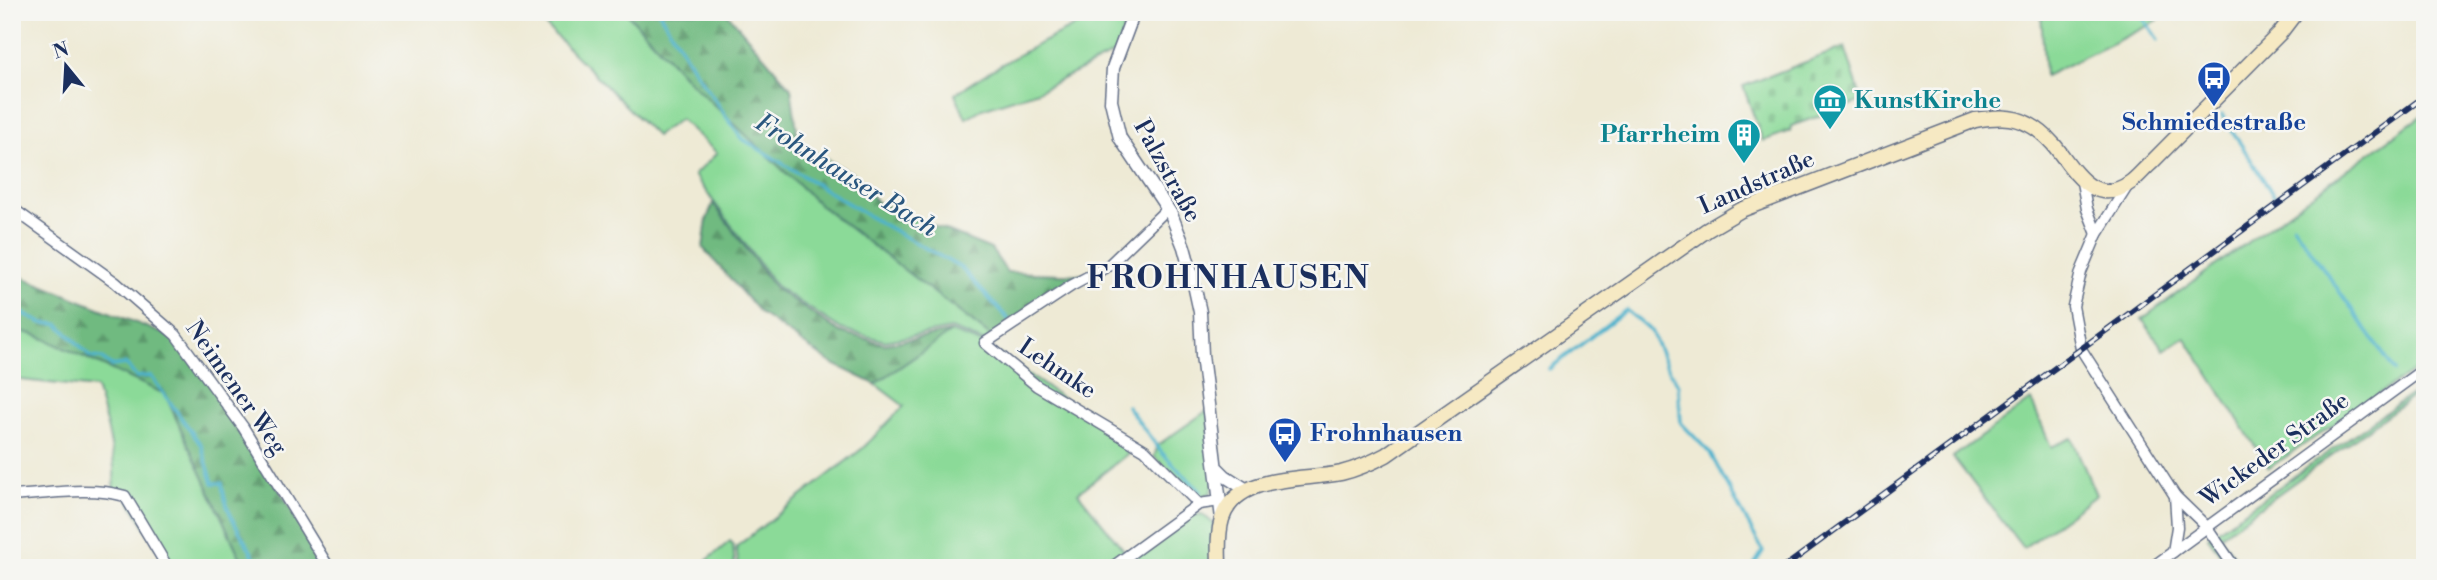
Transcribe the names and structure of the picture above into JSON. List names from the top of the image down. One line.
{"streets":{"main road":["Landstraße"],"street":["Palzstraße","Lehmke","Neimener Weg","Wickeder Straße"]},"crossings":[["Palzstraße","Lehmke"]],"districts":["FROHNHAUSEN"],"water":["Frohnhauser Bach"],"places":{"bus stop":["Schmiedestraße","Frohnhausen"],"museum":["KunstKirche"],"building":["Pfarrheim"]},"north":"top"}
